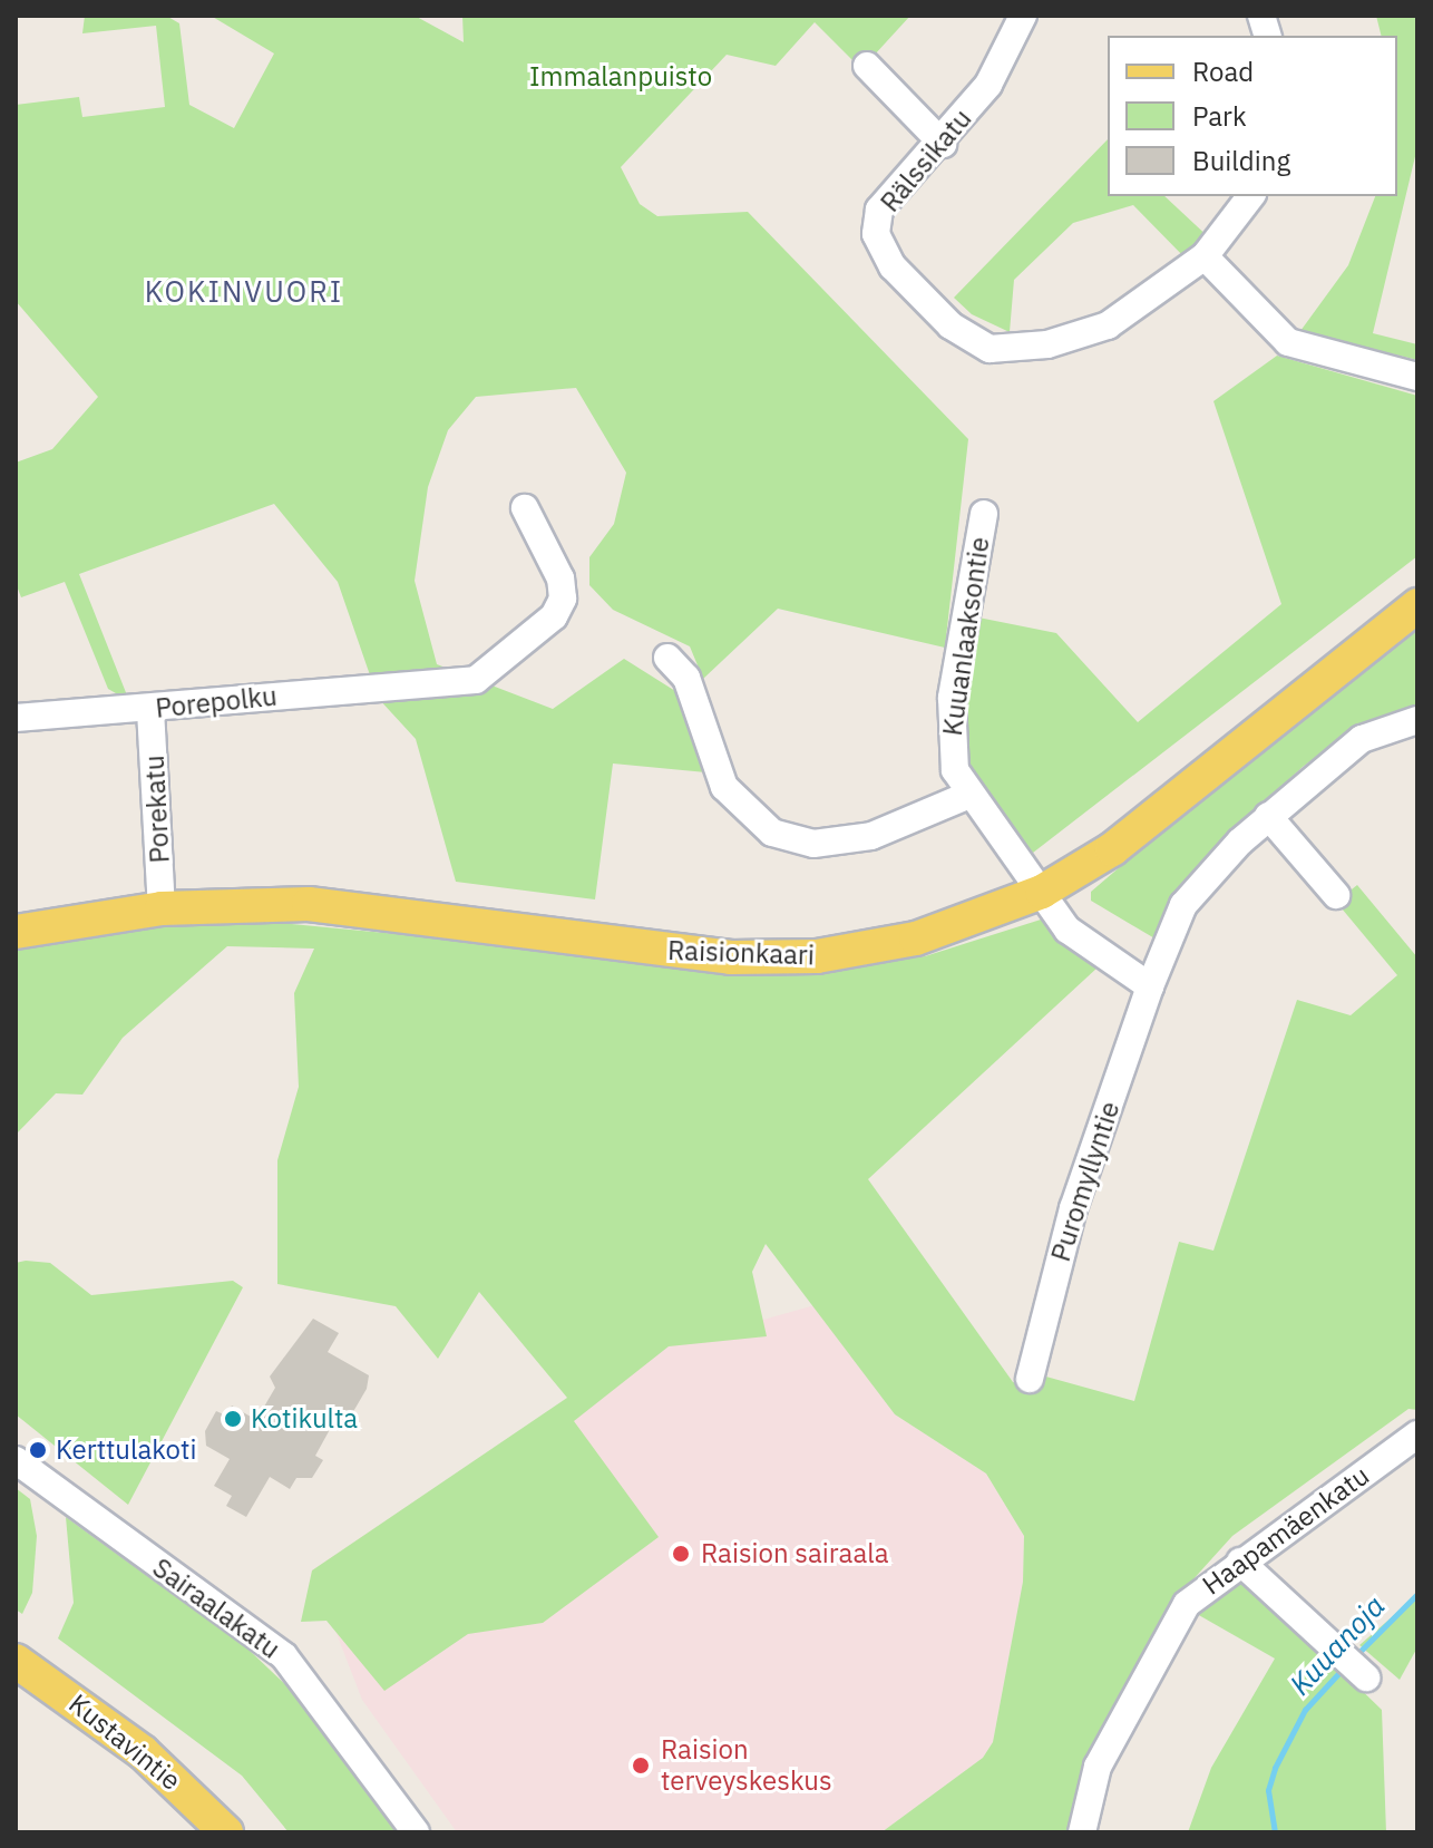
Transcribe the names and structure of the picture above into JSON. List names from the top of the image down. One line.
{"streets":{"main road":["Raisionkaari","Kustavintie"],"street":["Rälssikatu","Kuuanlaaksontie","Porepolku","Porekatu","Puromyllyntie","Haapamäenkatu","Sairaalakatu"]},"crossings":[["Kuuanlaaksontie","Raisionkaari"],["Porepolku","Porekatu"],["Porekatu","Raisionkaari"]],"districts":["KOKINVUORI"],"water":["Kuuanoja"],"parks":["Immalanpuisto"],"places":["Kotikulta","Kerttulakoti","Raision sairaala","Raision terveyskeskus"],"legend":["Road","Park","Building"]}
